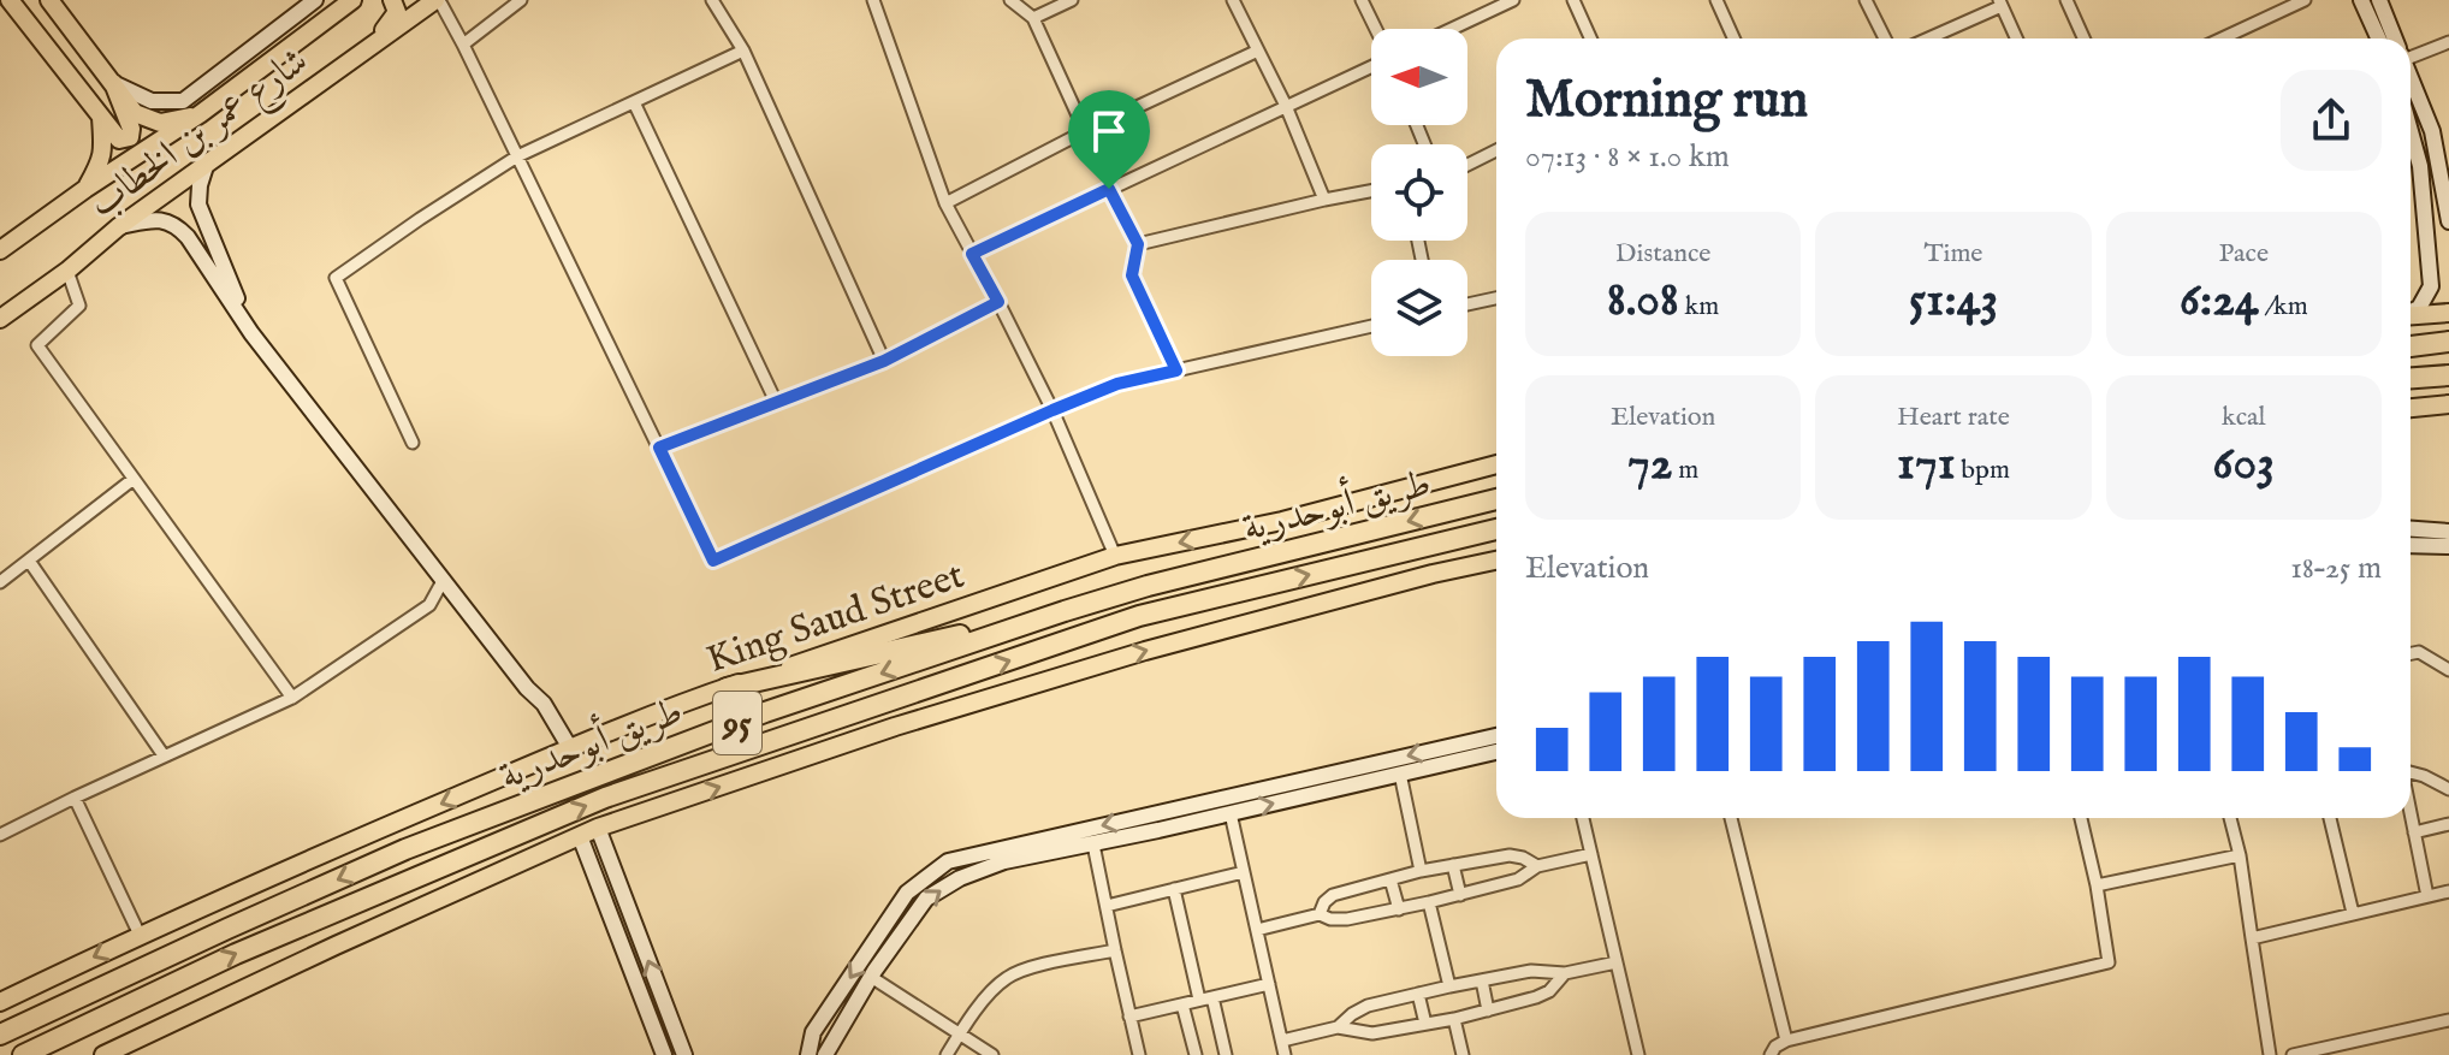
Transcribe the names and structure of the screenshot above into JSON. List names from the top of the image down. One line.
{"streets":{"highway":["طريق أبوحدرية","95"],"main road":["شارع عمر بن الخطاب","King Saud Street"]},"north":"left","page":{"heading":["Morning run","07:13 · 8 × 1.0 km"],"stats":[["Distance","8.08 km"],["Time","51:43"],["Pace","6:24 /km"],["Elevation","72 m"],["Heart rate","171 bpm"],["kcal","603"]],"chart":["Elevation","18–25 m"]}}
